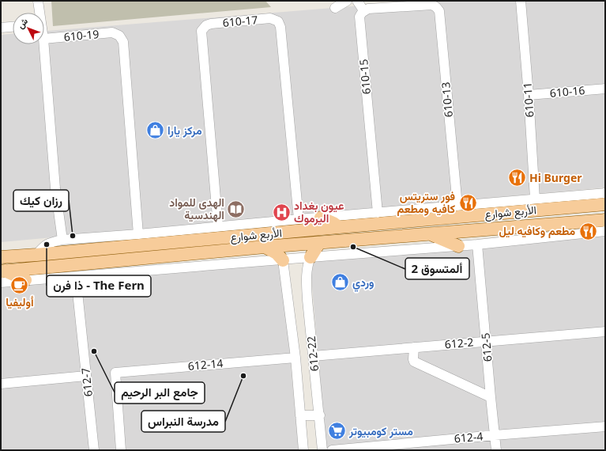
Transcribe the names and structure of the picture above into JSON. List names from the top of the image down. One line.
{"streets":{"main road":["الأربع شوارع"],"street":["610-17","610-19","610-15","610-16","610-13","610-11","612-2","612-5","612-22","612-14","612-7","612-4"]},"crossings":[["610-15","الأربع شوارع"],["610-16","610-11"],["612-2","612-5"],["612-2","612-22"],["612-5","612-4"],["612-22","612-14"]],"places":{"shop":["مركز يارا","وردي"],"restaurant":["Hi Burger","فور ستريتس كافيه ومطعم","مطعم وكافيه ليل"],"library":["الهدى للمواد الهندسية"],"hospital":["عيون بغداد اليرموك"],"other":["رزان كيك","ذا فرن - The Fern","ألمتسوق 2","جامع البر الرحيم","مدرسة النبراس"],"cafe":["أوليفيا"],"supermarket":["مستر كومبيوتر"]},"north":"top left"}
